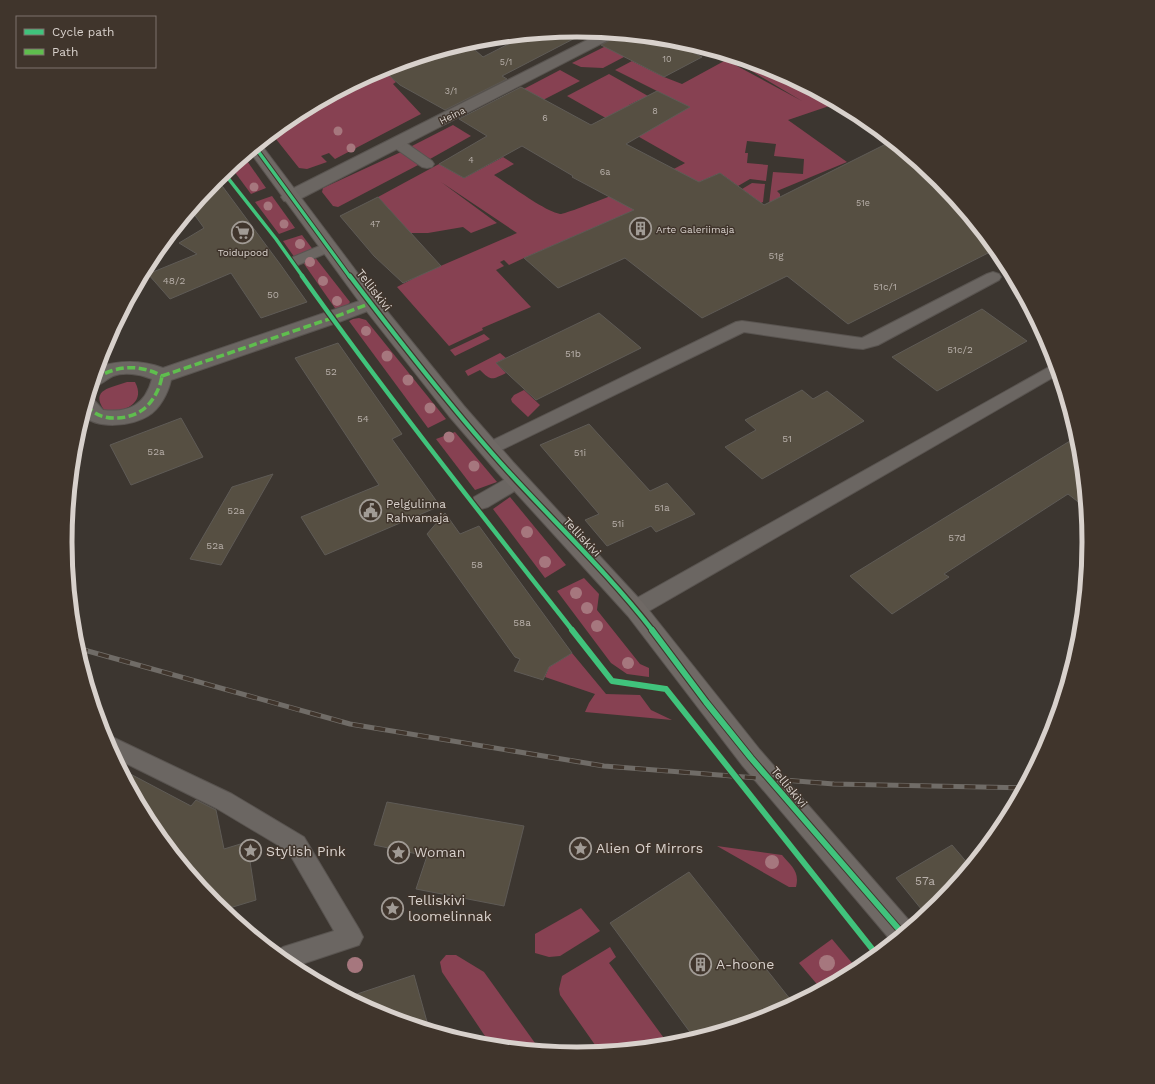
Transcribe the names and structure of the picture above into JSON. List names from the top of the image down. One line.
{"streets":{"street":["Heina","Telliskivi"]},"crossings":[["Heina","Telliskivi"]],"places":{"building":["Arte Galeriimaja","A-hoone"],"supermarket":["Toidupood"],"public building":["Pelgulinna Rahvamaja"],"place":["Alien Of Mirrors","Stylish Pink","Woman","Telliskivi loomelinnak"]},"house_numbers":["10","5/1","3/1","8","6","4","6a","51e","47","51g","48/2","51c/1","50","51c/2","51b","52","54","51","52a","51i","51a","52a","51i","57d","52a","58","58a","57a"],"legend":["Cycle path","Path"]}
